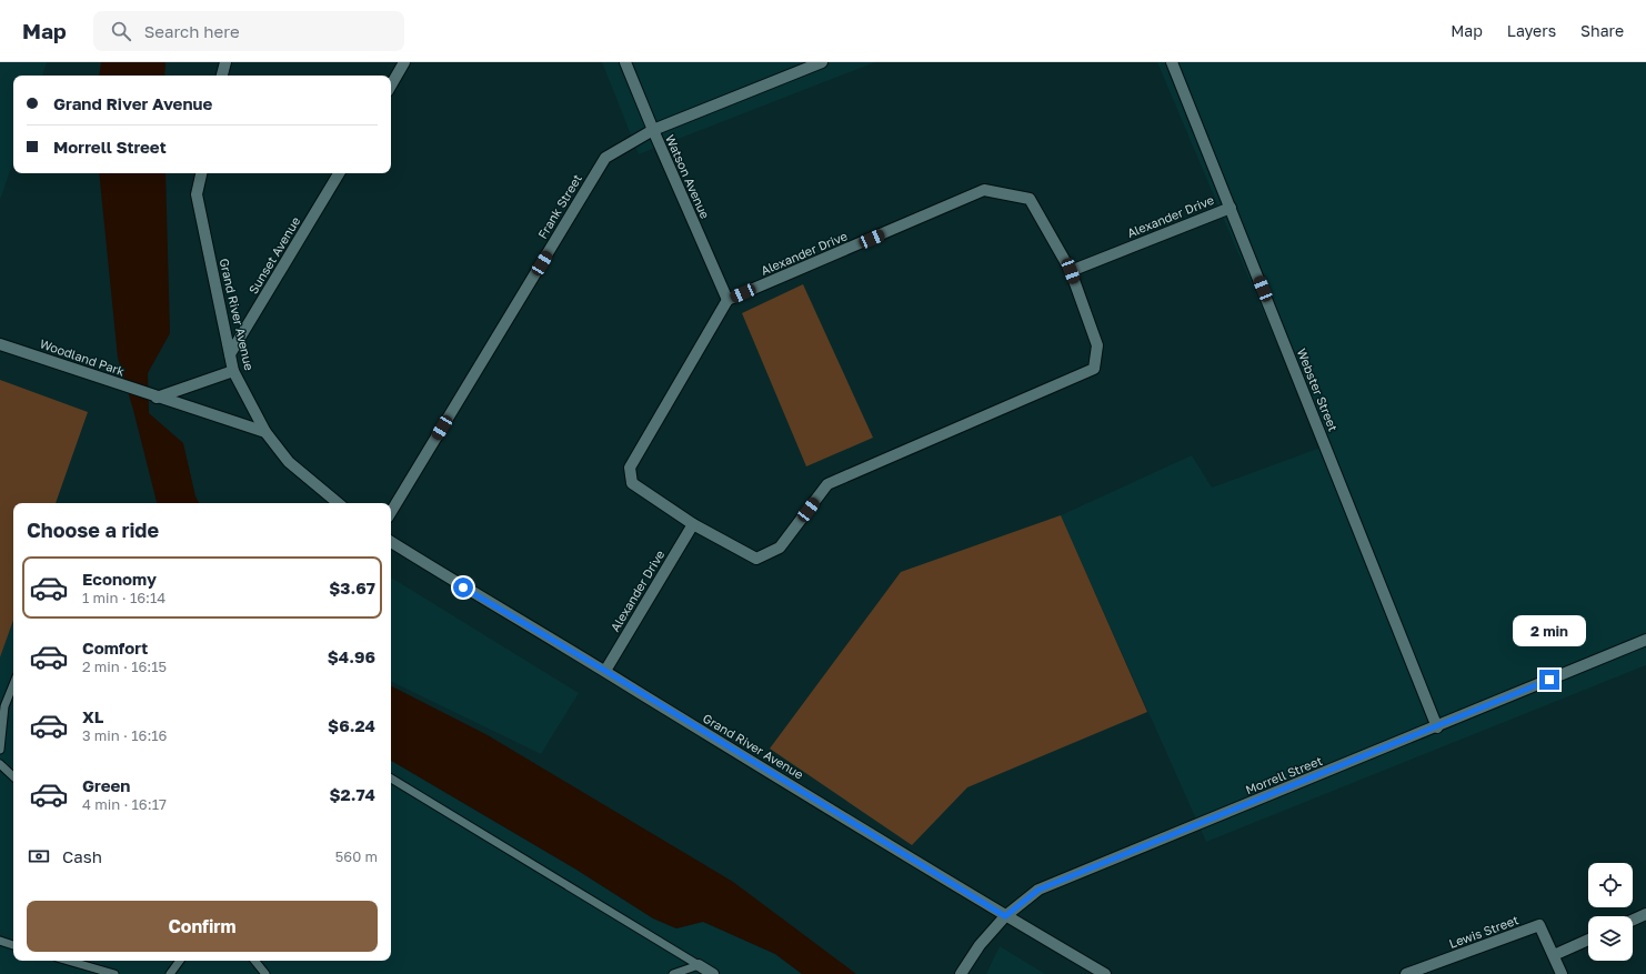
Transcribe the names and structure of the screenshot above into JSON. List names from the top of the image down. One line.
{"streets":{"street":["Watson Avenue","Frank Street","Alexander Drive","Sunset Avenue","Grand River Avenue","Woodland Park","Webster Street","Morrell Street","Lewis Street"]},"crossings":[["Watson Avenue","Frank Street"],["Watson Avenue","Alexander Drive"],["Alexander Drive","Grand River Avenue"],["Alexander Drive","Webster Street"],["Sunset Avenue","Grand River Avenue"],["Grand River Avenue","Woodland Park"],["Grand River Avenue","Morrell Street"],["Webster Street","Morrell Street"]],"page":{"header":"Map","search":"Search here","nav":["Map","Layers","Share"],"banner":["Grand River Avenue","Morrell Street"],"heading":"Choose a ride","list":[{"name":"Economy","note":"1 min · 16:14","value":"$3.67"},{"name":"Comfort","note":"2 min · 16:15","value":"$4.96"},{"name":"XL","note":"3 min · 16:16","value":"$6.24"},{"name":"Green","note":"4 min · 16:17","value":"$2.74"}],"bubble":"2 min","pay":["Cash","560 m"],"buttons":"Confirm"}}
